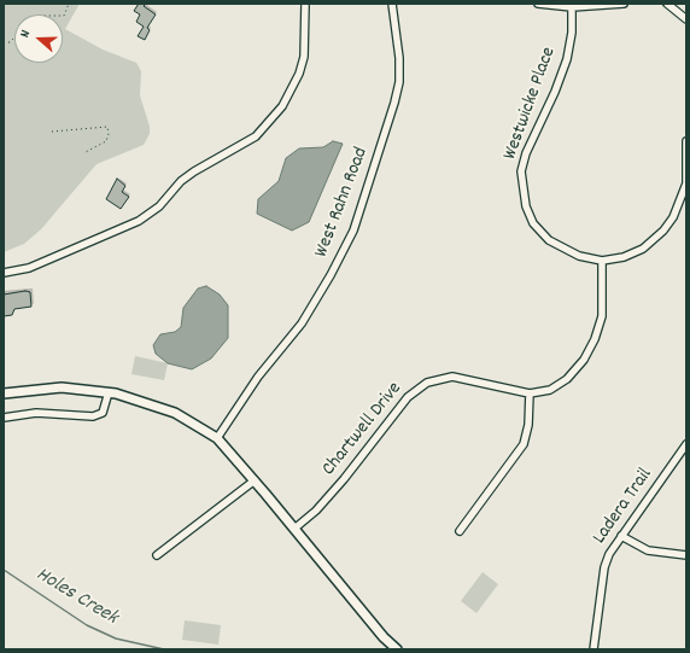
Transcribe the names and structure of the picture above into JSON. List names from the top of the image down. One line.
{"streets":{"street":["Westwicke Place","West Rahn Road","Chartwell Drive","Ladera Trail"]},"crossings":[["Westwicke Place","Chartwell Drive"]],"water":["Holes Creek"],"north":"left"}
